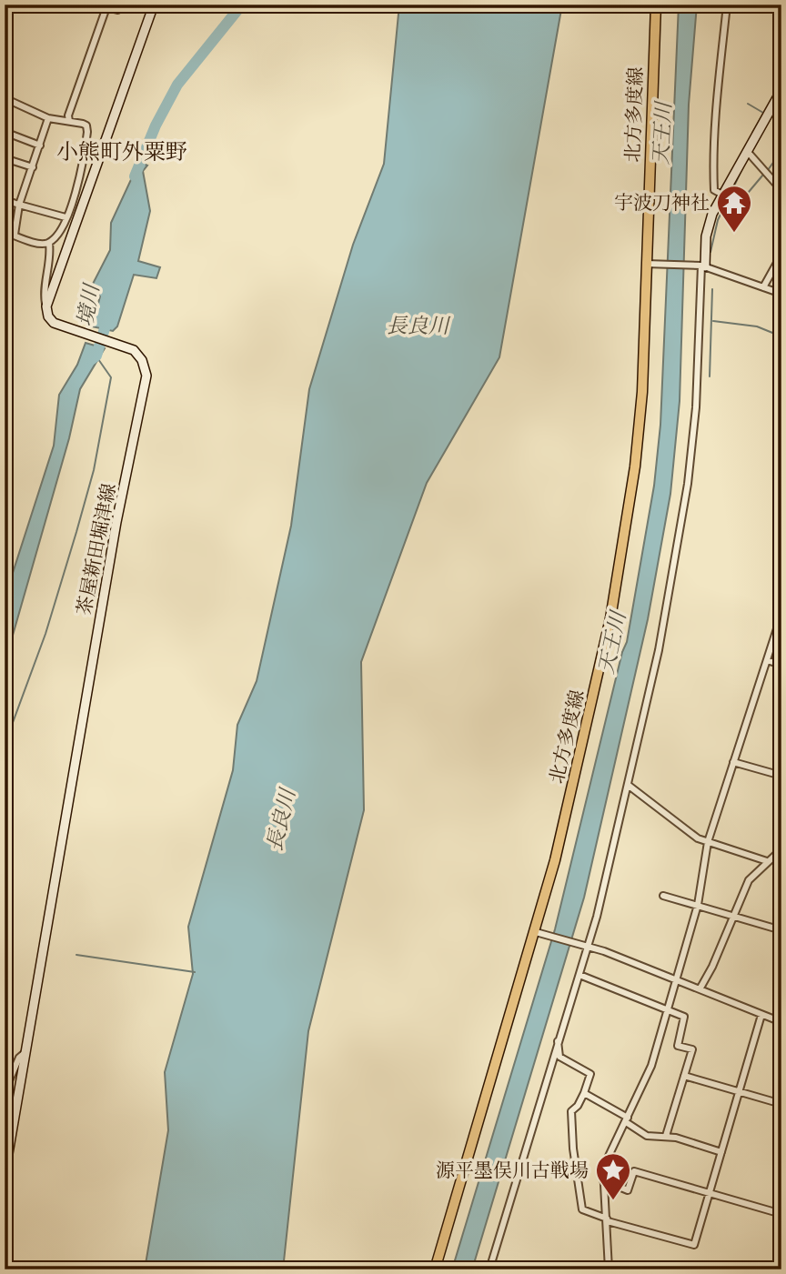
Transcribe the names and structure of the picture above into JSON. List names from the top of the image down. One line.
{"streets":{"main road":["北方多度線","茶屋新田堀津線"]},"districts":["小熊町外粟野"],"water":["天王川","境川","長良川"],"places":{"temple":["宇波刀神社"],"place":["源平墨俣川古戦場"]}}
